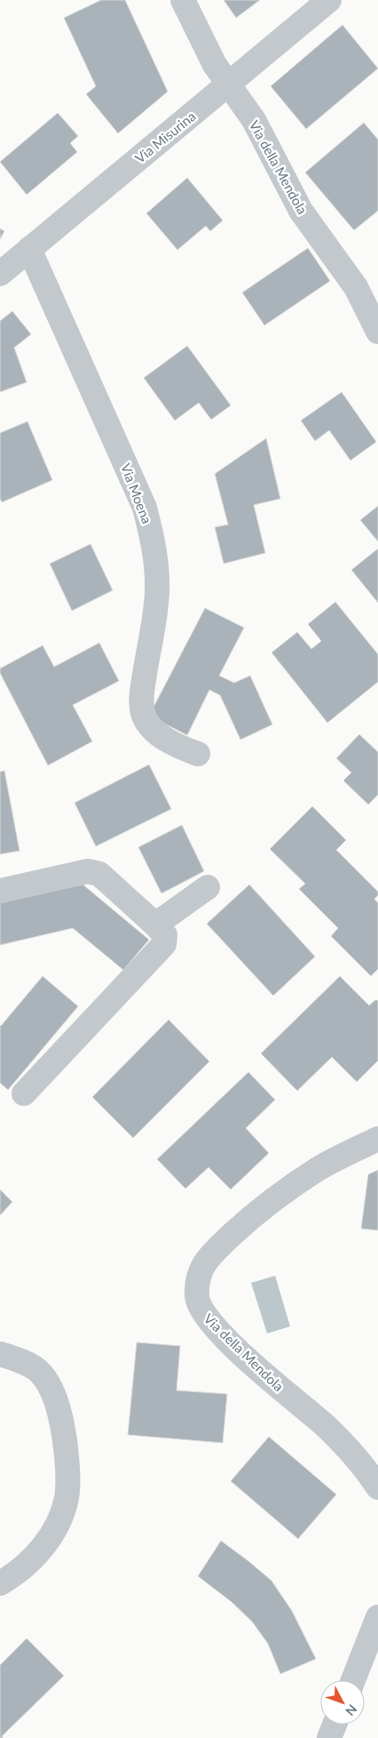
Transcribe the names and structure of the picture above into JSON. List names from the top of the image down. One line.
{"streets":{"street":["Via Misurina","Via della Mendola","Via Moena"]},"crossings":[["Via Misurina","Via della Mendola"],["Via Misurina","Via Moena"]],"north":"bottom right"}
